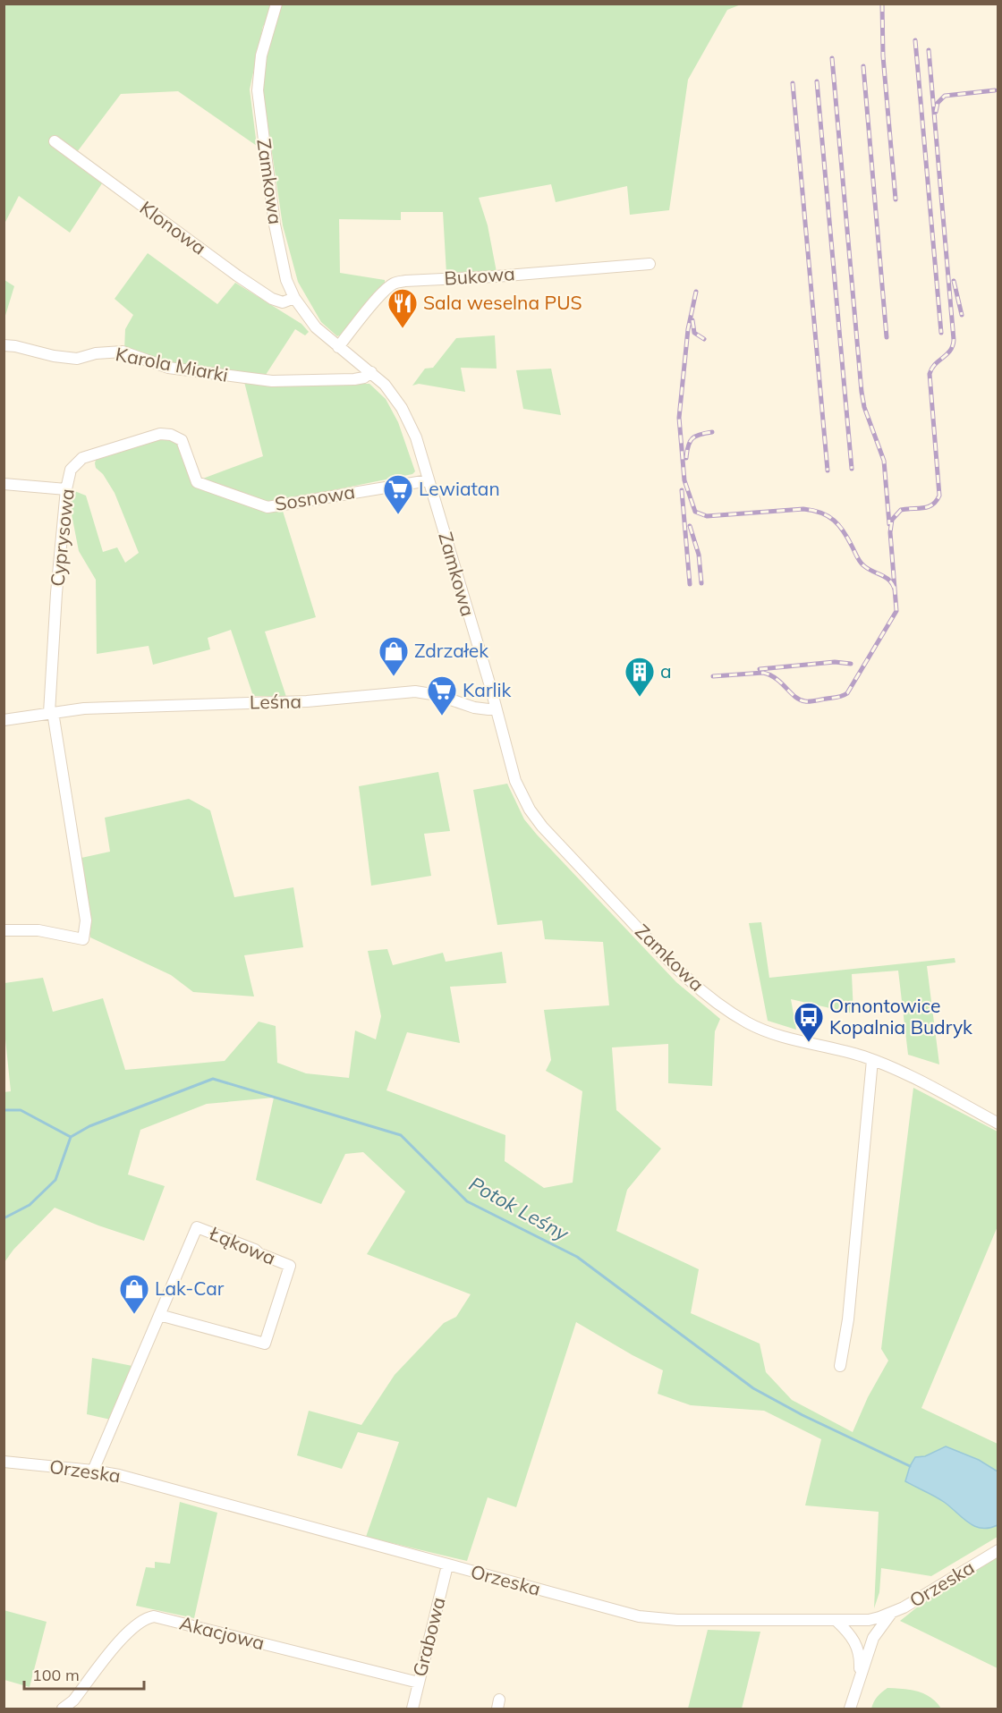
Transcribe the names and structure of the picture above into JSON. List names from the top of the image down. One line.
{"streets":{"street":["Zamkowa","Klonowa","Bukowa","Karola Miarki","Sosnowa","Cyprysowa","Leśna","Łąkowa","Orzeska","Akacjowa","Grabowa"]},"crossings":[["Zamkowa","Klonowa"],["Zamkowa","Bukowa"],["Zamkowa","Karola Miarki"],["Zamkowa","Sosnowa"],["Zamkowa","Leśna"],["Sosnowa","Cyprysowa"],["Cyprysowa","Leśna"],["Łąkowa","Orzeska"],["Orzeska","Grabowa"],["Akacjowa","Grabowa"]],"water":["Potok Leśny"],"places":{"restaurant":["Sala weselna PUS"],"supermarket":["Lewiatan","Karlik"],"shop":["Zdrzałek","Lak-Car"],"building":["a"],"bus stop":["Ornontowice Kopalnia Budryk"]},"scale_bar":"100 m"}
